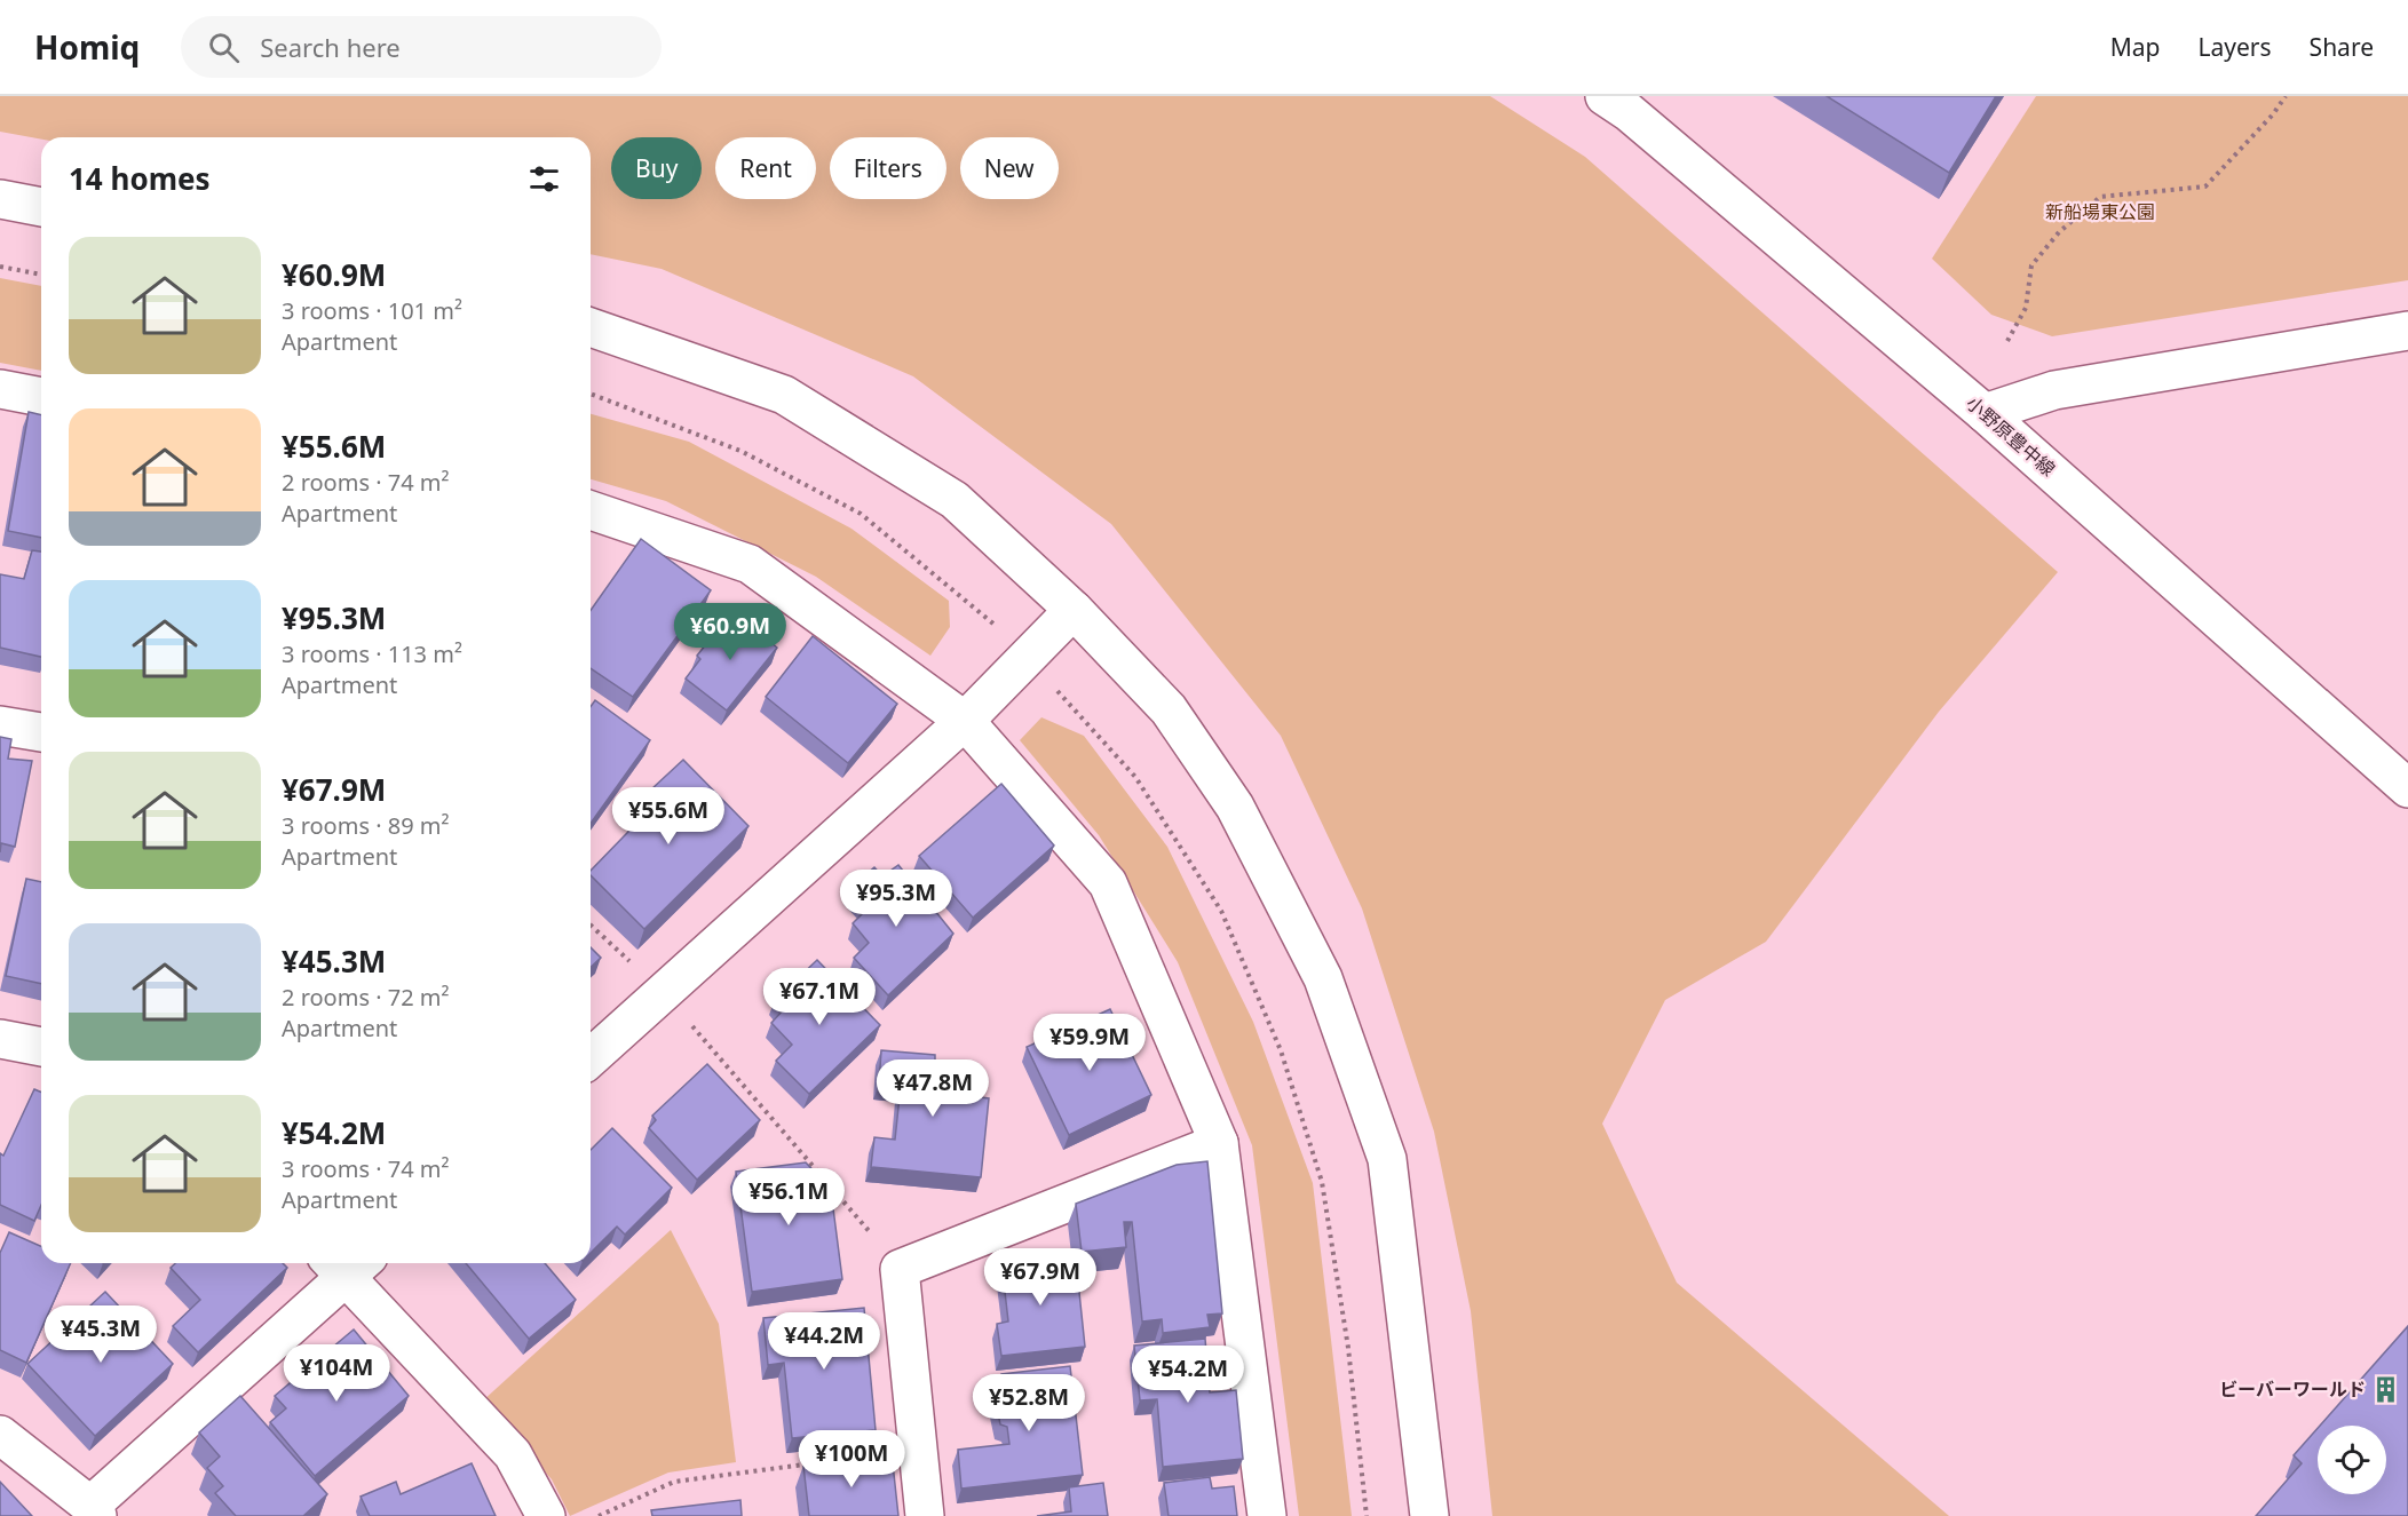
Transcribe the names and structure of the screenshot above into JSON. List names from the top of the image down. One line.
{"streets":{"street":["小野原豊中線"]},"parks":["新船場東公園"],"places":{"building":["ビーバーワールド"]},"page":{"header":"Homiq","search":"Search here","nav":["Map","Layers","Share"],"chip":["Buy","Rent","Filters","New"],"heading":"14 homes","list":[{"name":"¥60.9M","note":"3 rooms · 101 m² · Apartment"},{"name":"¥55.6M","note":"2 rooms · 74 m² · Apartment"},{"name":"¥95.3M","note":"3 rooms · 113 m² · Apartment"},{"name":"¥67.9M","note":"3 rooms · 89 m² · Apartment"},{"name":"¥45.3M","note":"2 rooms · 72 m² · Apartment"},{"name":"¥54.2M","note":"3 rooms · 74 m² · Apartment"}],"price":["¥60.9M","¥55.6M","¥95.3M","¥67.1M","¥59.9M","¥47.8M","¥56.1M","¥67.9M","¥45.3M","¥44.2M","¥104M","¥54.2M","¥52.8M","¥100M"]}}
